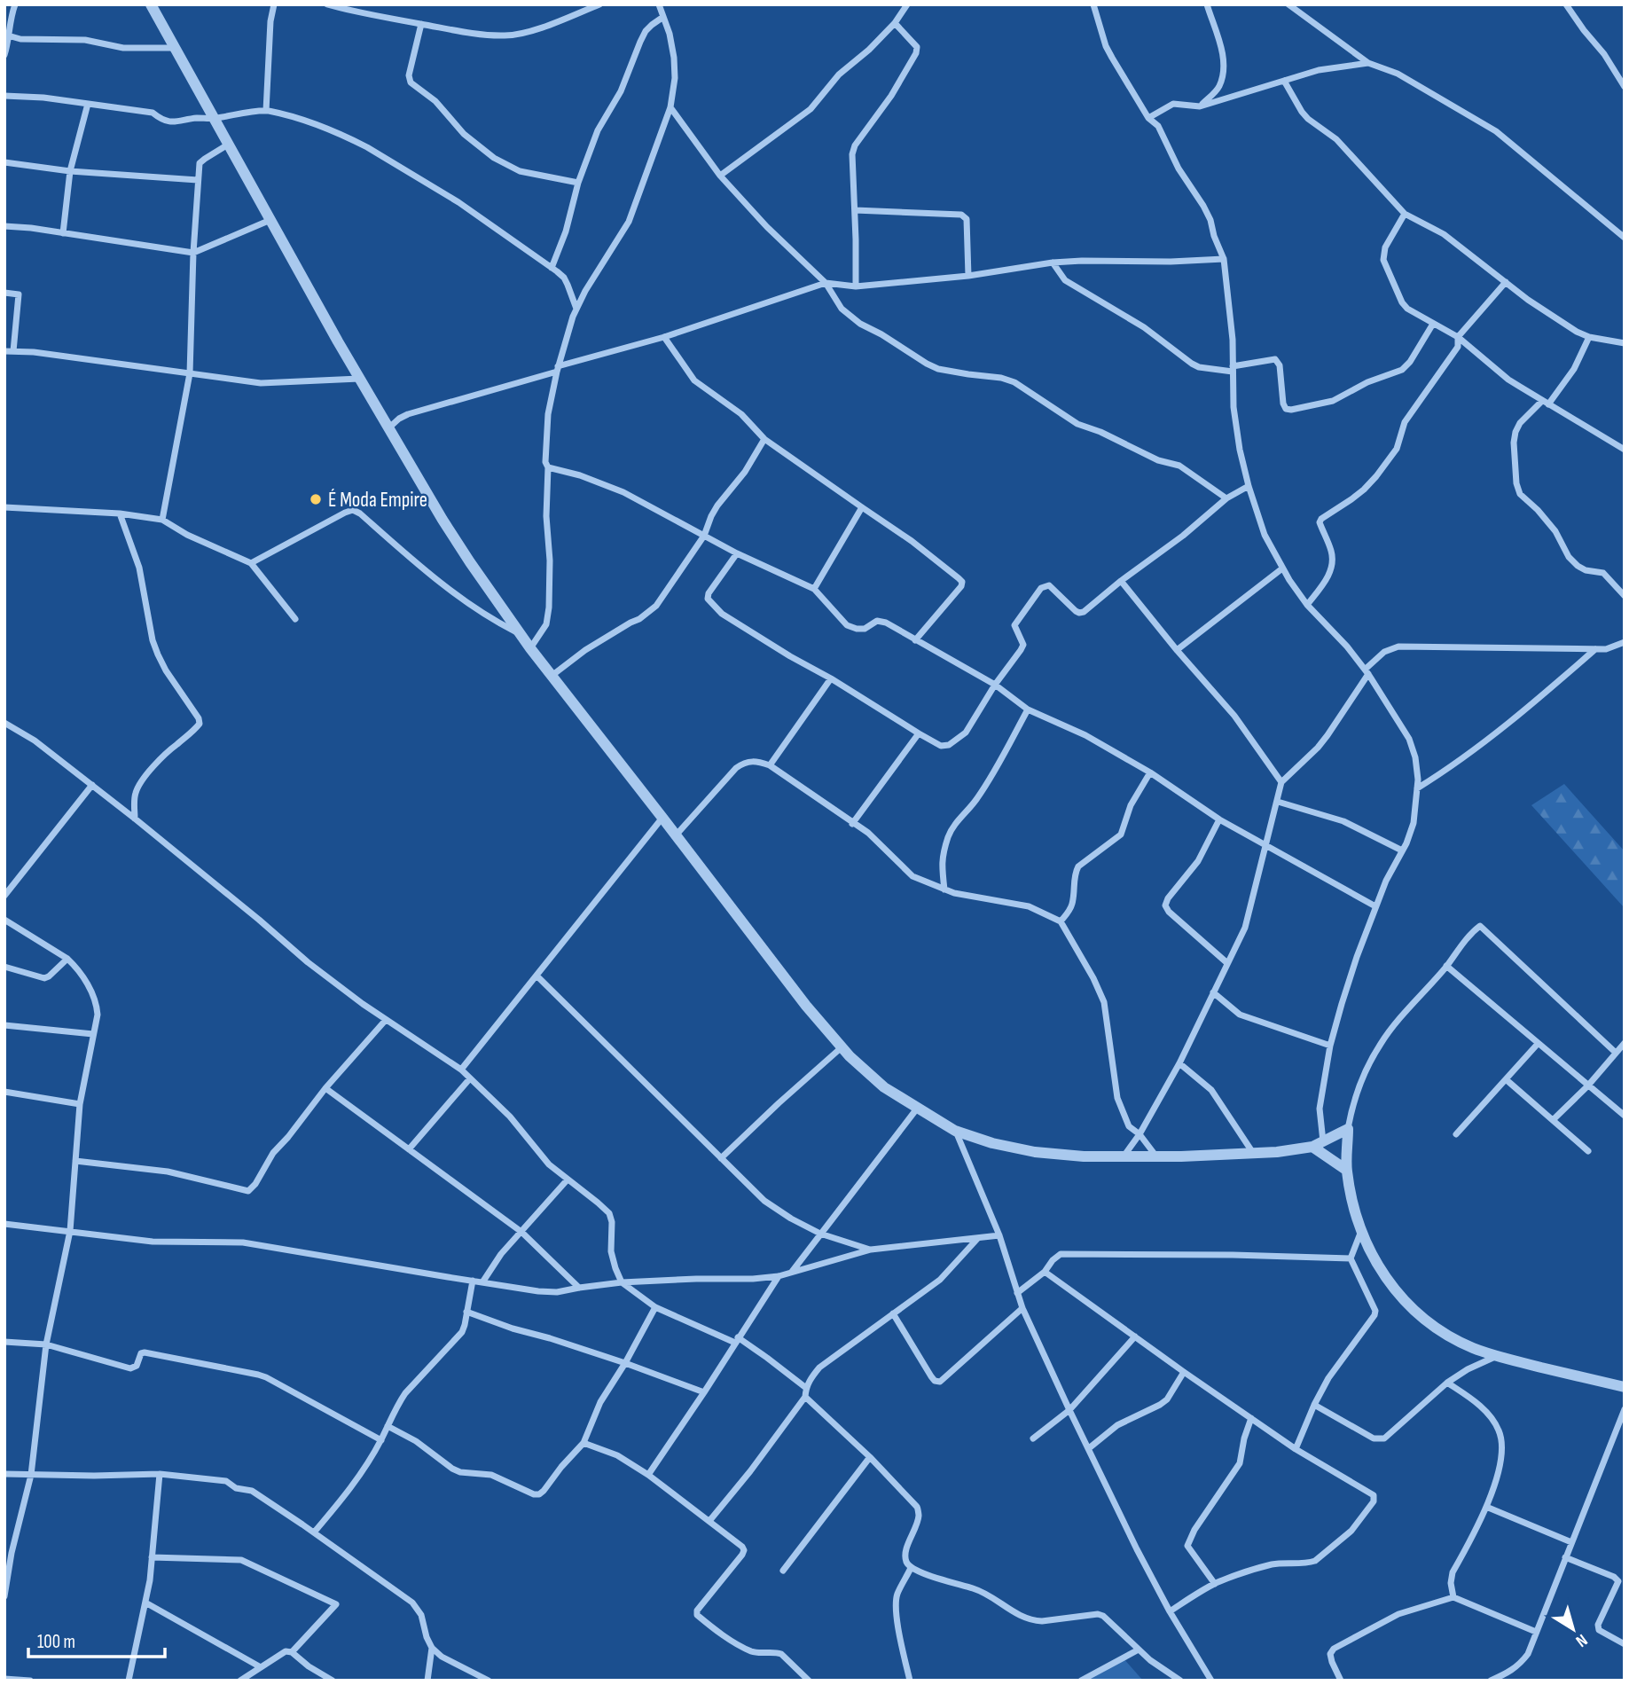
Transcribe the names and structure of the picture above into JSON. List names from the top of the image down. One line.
{"places":["É Moda Empire"],"scale_bar":"100 m","north":"bottom right"}
